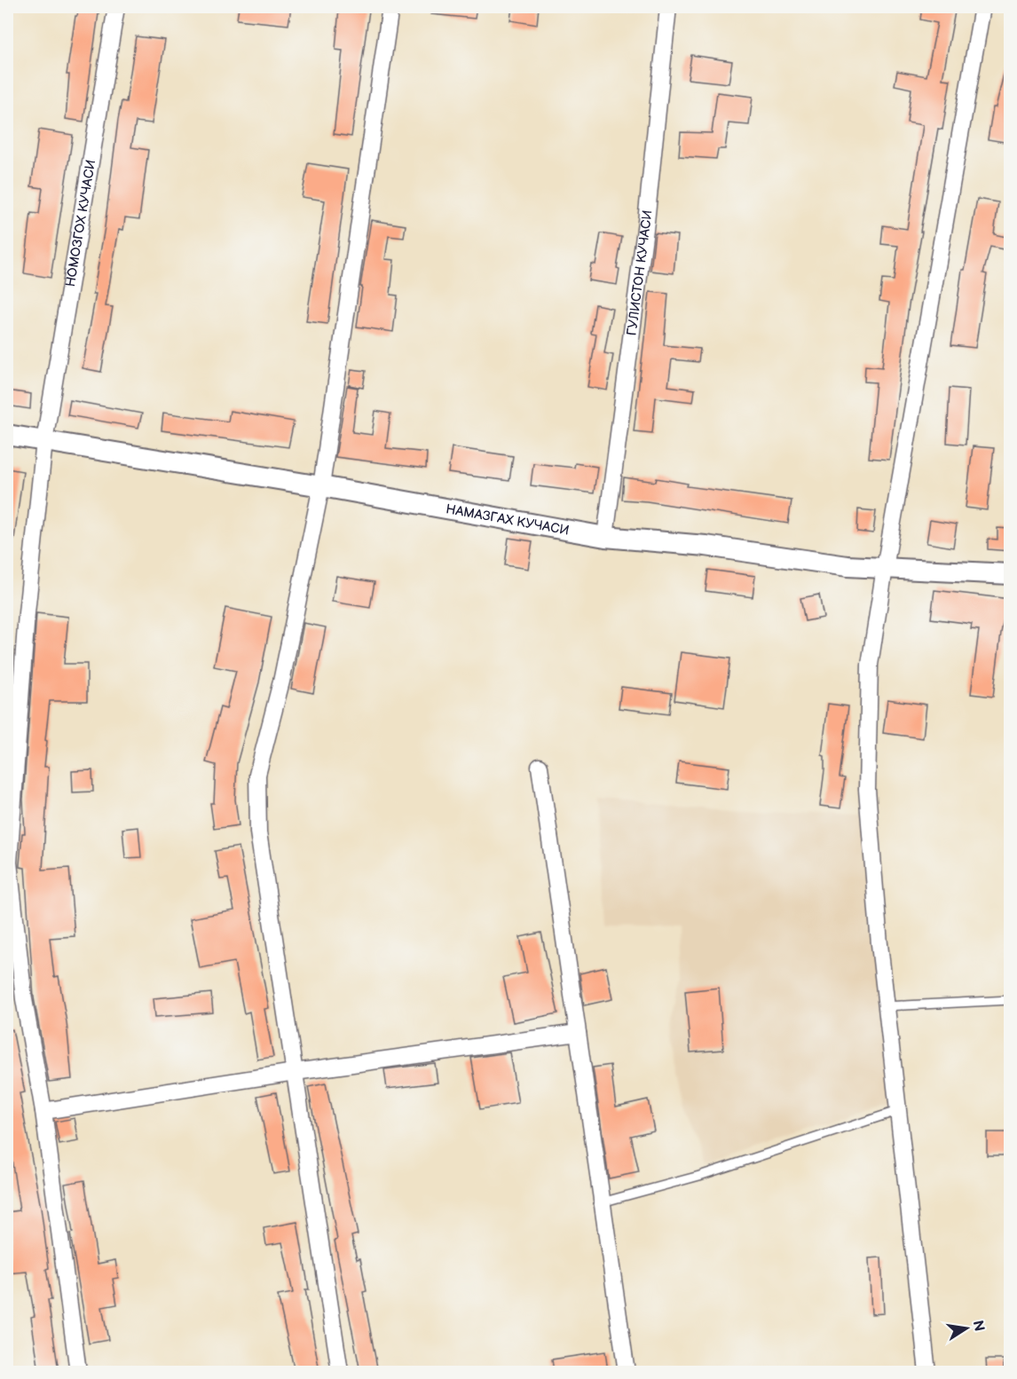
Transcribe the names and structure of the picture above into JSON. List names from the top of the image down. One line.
{"streets":{"street":["НОМОЗГОХ КУЧАСИ","ГУЛИСТОН КУЧАСИ","НАМАЗГАХ КУЧАСИ"]},"crossings":[["НОМОЗГОХ КУЧАСИ","НАМАЗГАХ КУЧАСИ"],["ГУЛИСТОН КУЧАСИ","НАМАЗГАХ КУЧАСИ"]],"north":"right"}
